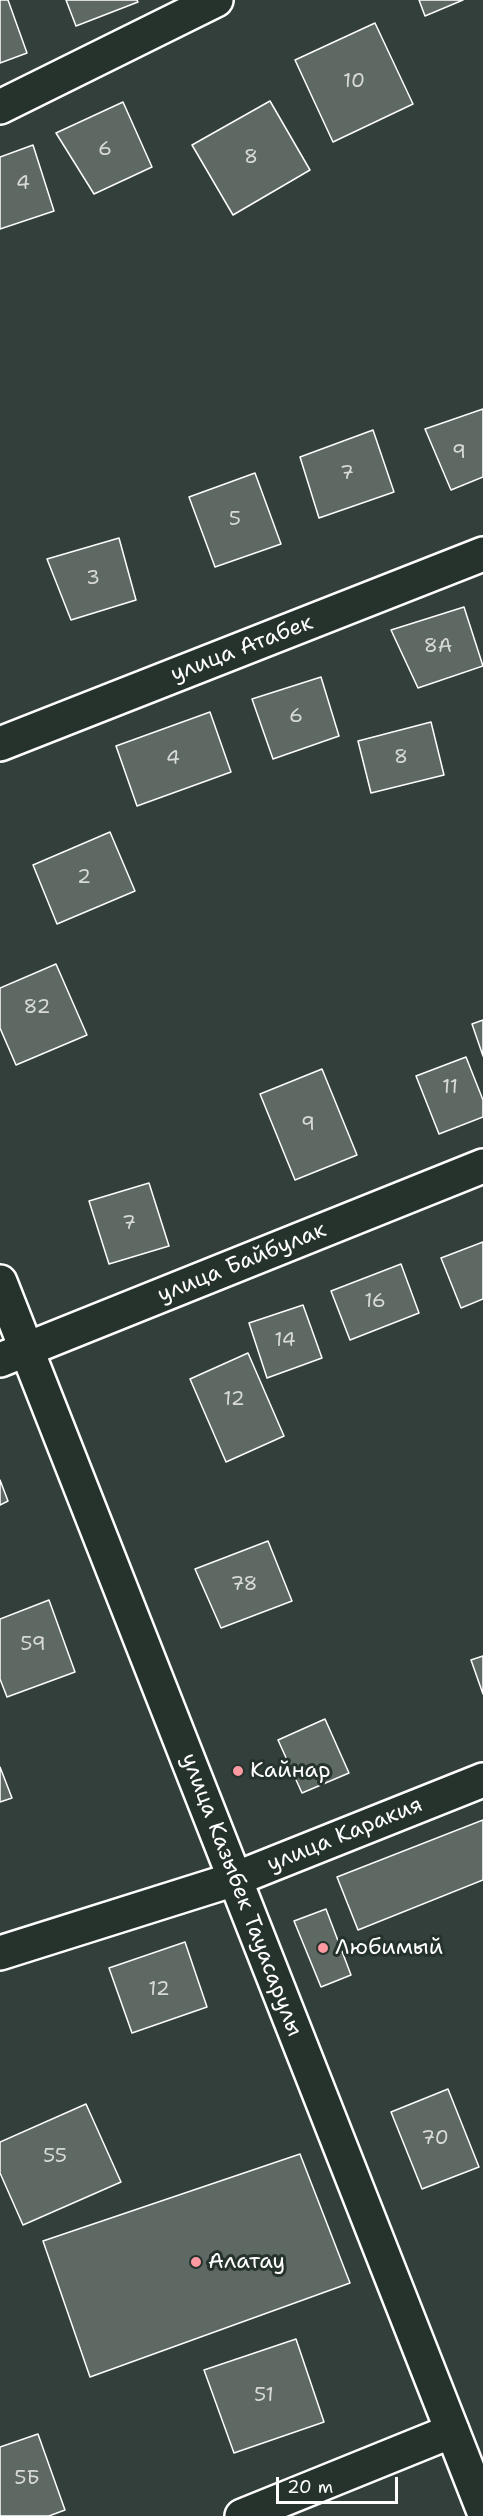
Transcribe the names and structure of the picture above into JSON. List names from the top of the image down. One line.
{"streets":{"street":["улица Атабек","улица Байбулак","улица Каракия","улица Казыбек Тауасарулы"]},"crossings":[["улица Байбулак","улица Казыбек Тауасарулы"],["улица Каракия","улица Казыбек Тауасарулы"]],"places":["Кайнар","Любимый","Алатау"],"house_numbers":["10","6","8","4","9","7","5","3","8А","6","8","4","2","82","11","9","7","16","14","12","78","59","12","70","55","51","5Б"],"scale_bar":"20 m"}
